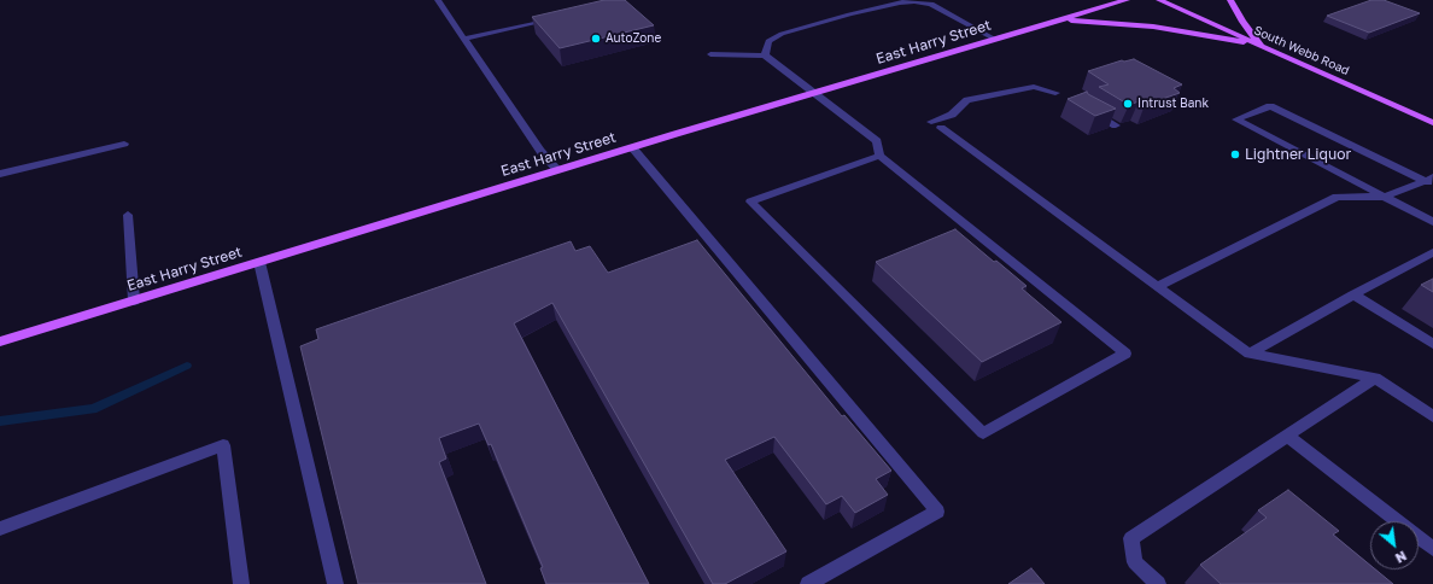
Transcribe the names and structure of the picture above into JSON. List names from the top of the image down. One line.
{"streets":{"main road":["East Harry Street","South Webb Road"]},"places":["AutoZone","Intrust Bank","Lightner Liquor"],"north":"bottom right"}
